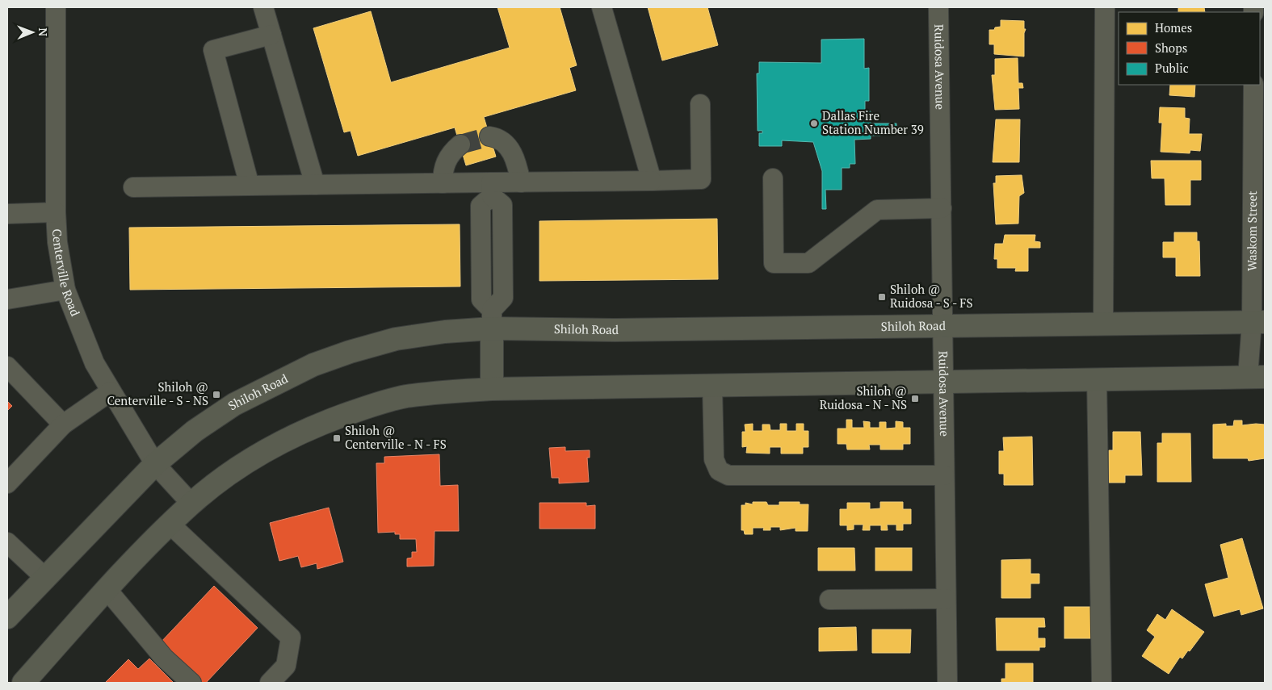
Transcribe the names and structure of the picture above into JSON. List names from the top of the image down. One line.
{"streets":{"main road":["Shiloh Road"],"street":["Ruidosa Avenue","Waskom Street","Centerville Road"]},"crossings":[["Ruidosa Avenue","Shiloh Road"],["Waskom Street","Shiloh Road"],["Centerville Road","Shiloh Road"]],"places":{"other":["Dallas Fire Station Number 39"],"transit":["Shiloh @ Ruidosa - S - FS","Shiloh @ Centerville - S - NS","Shiloh @ Ruidosa - N - NS","Shiloh @ Centerville - N - FS"]},"legend":["Homes","Shops","Public"],"north":"right"}
